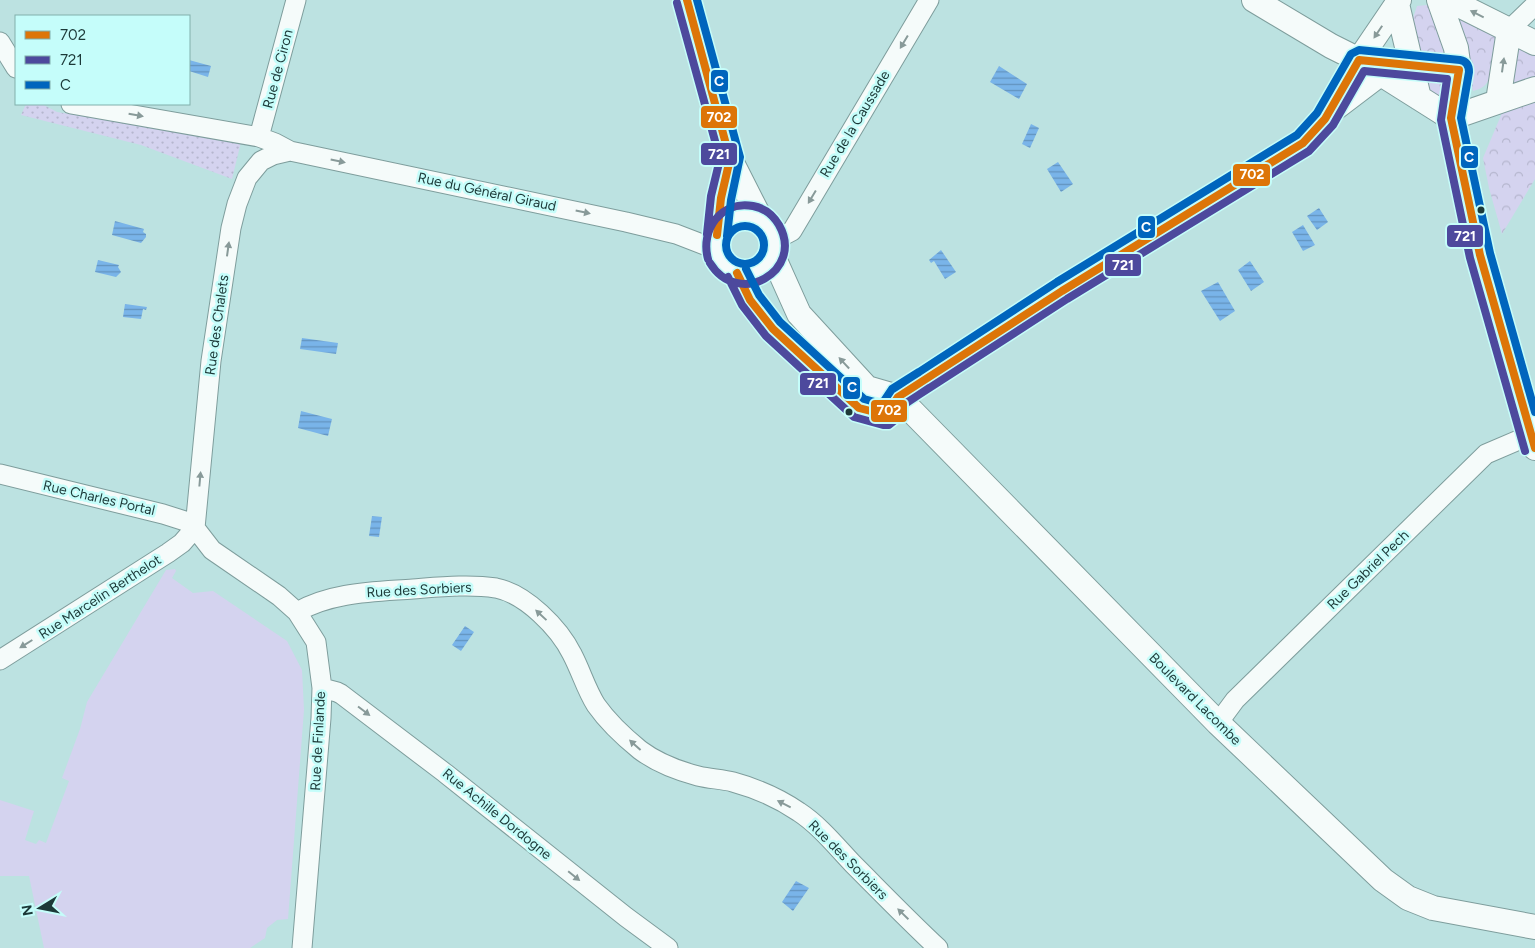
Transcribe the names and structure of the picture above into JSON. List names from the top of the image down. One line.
{"streets":{"main road":["Boulevard Lacombe"],"street":["Rue de Ciron","Rue de la Caussade","Rue du Général Giraud","Rue des Chalets","Rue Charles Portal","Rue Gabriel Pech","Rue des Sorbiers","Rue Marcelin Berthelot","Rue de Finlande","Rue Achille Dordogne"]},"crossings":[["Rue de Ciron","Rue du Général Giraud"],["Rue de la Caussade","Rue du Général Giraud"],["Rue du Général Giraud","Rue des Chalets"],["Rue des Chalets","Rue Charles Portal"],["Rue des Chalets","Rue Marcelin Berthelot"],["Rue des Chalets","Rue de Finlande"],["Rue Charles Portal","Rue Marcelin Berthelot"],["Rue Charles Portal","Rue de Finlande"],["Rue Gabriel Pech","Boulevard Lacombe"],["Rue des Sorbiers","Rue de Finlande"],["Rue Marcelin Berthelot","Rue de Finlande"],["Rue de Finlande","Rue Achille Dordogne"]],"one_way":["Rue de la Caussade","Rue du Général Giraud","Rue des Chalets","Rue des Sorbiers","Rue Marcelin Berthelot","Rue Achille Dordogne"],"lines":["transit line 702","transit line C","transit line 721"],"legend":["702","721","C"],"north":"left"}
